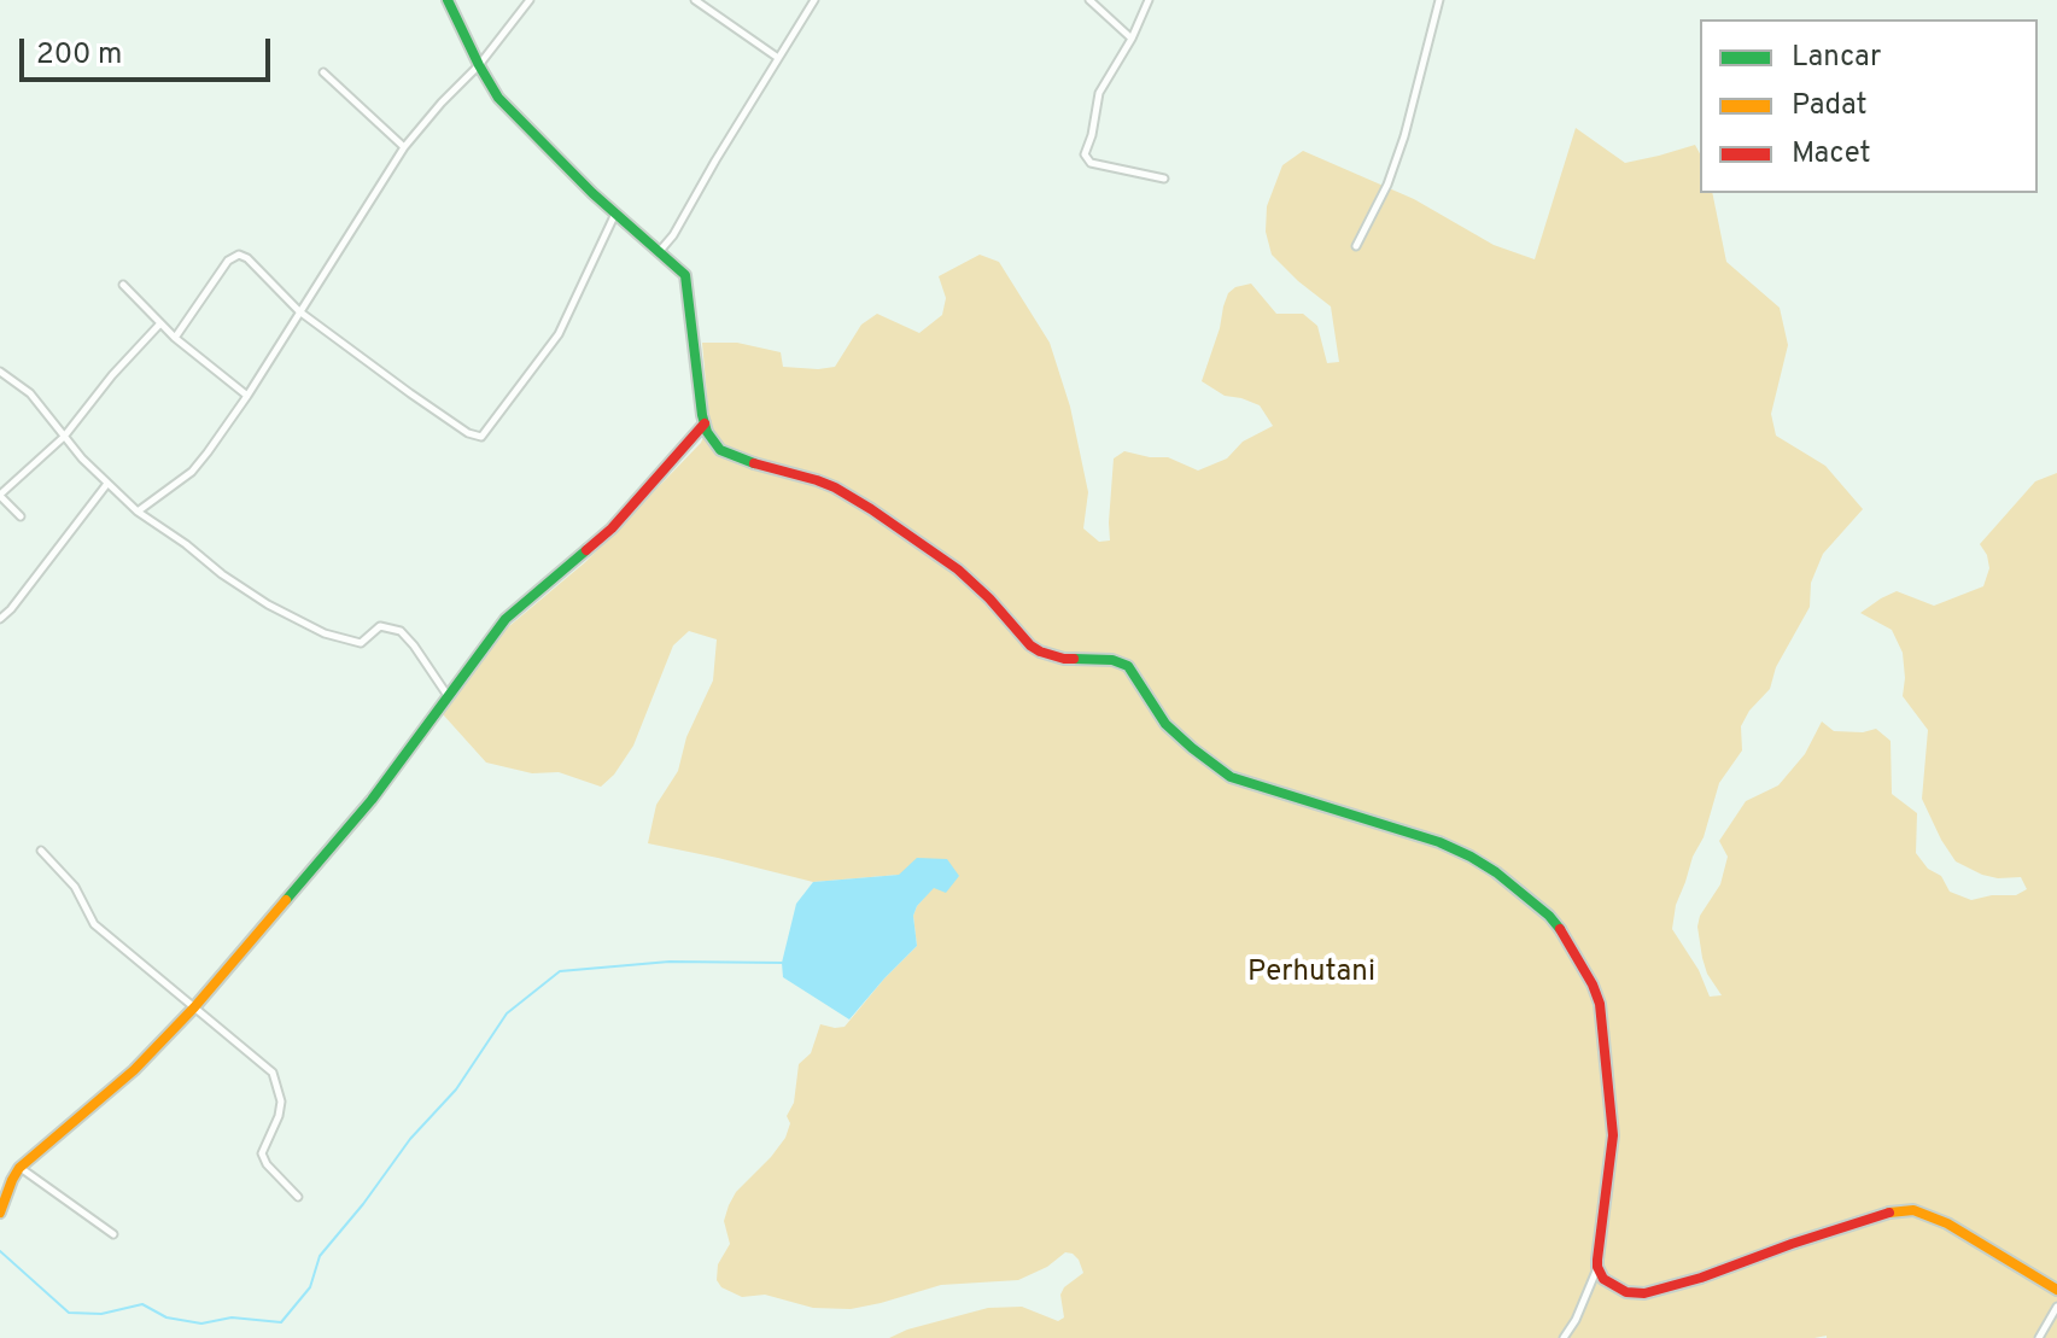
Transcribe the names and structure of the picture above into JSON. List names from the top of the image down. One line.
{"parks":["Perhutani"],"legend":["Lancar","Padat","Macet"],"scale_bar":"200 m"}
